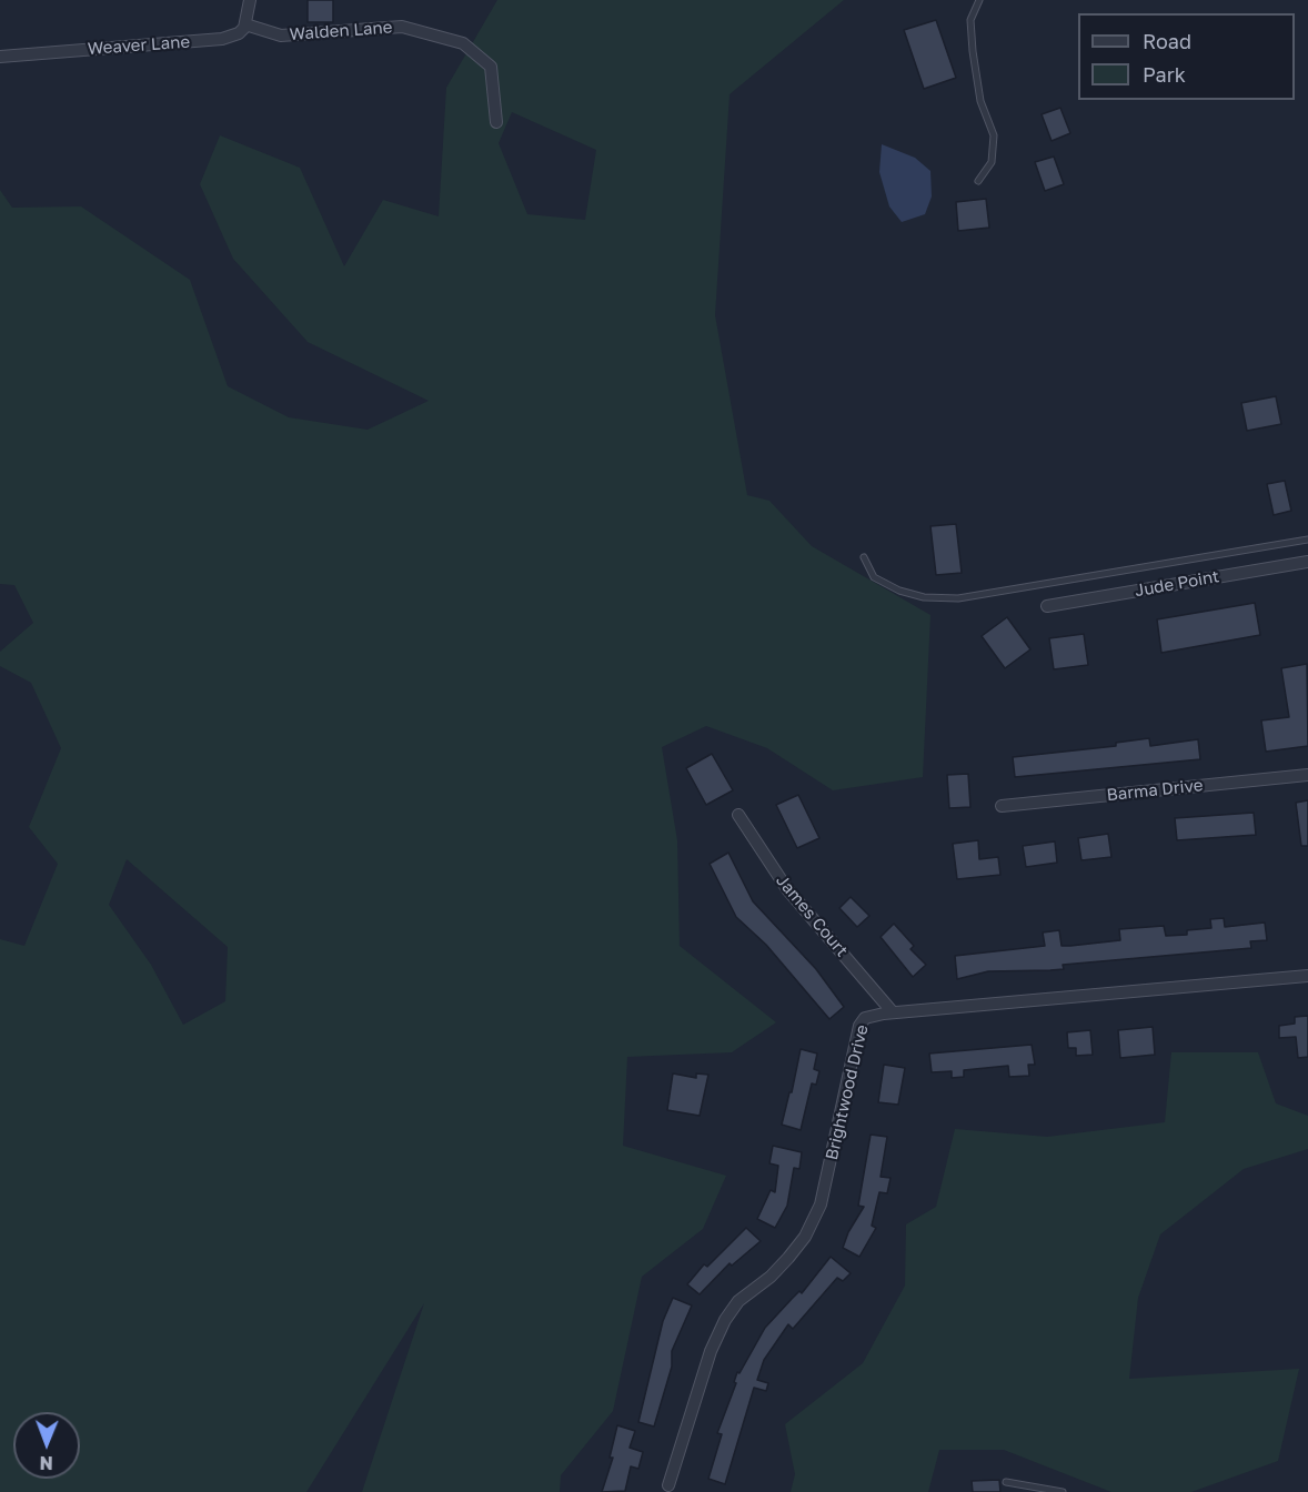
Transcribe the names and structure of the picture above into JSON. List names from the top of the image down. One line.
{"streets":{"street":["Walden Lane","Weaver Lane","Jude Point","Barma Drive","James Court","Brightwood Drive"]},"crossings":[["Walden Lane","Weaver Lane"],["James Court","Brightwood Drive"]],"legend":["Road","Park"],"north":"bottom"}
